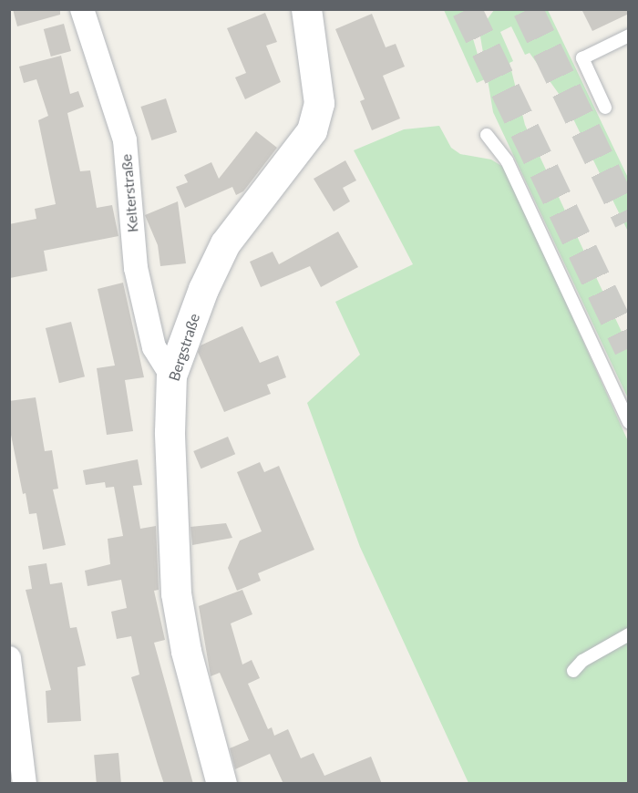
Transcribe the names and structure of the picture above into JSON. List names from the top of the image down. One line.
{"streets":{"street":["Kelterstraße","Bergstraße"]},"crossings":[["Kelterstraße","Bergstraße"]]}
